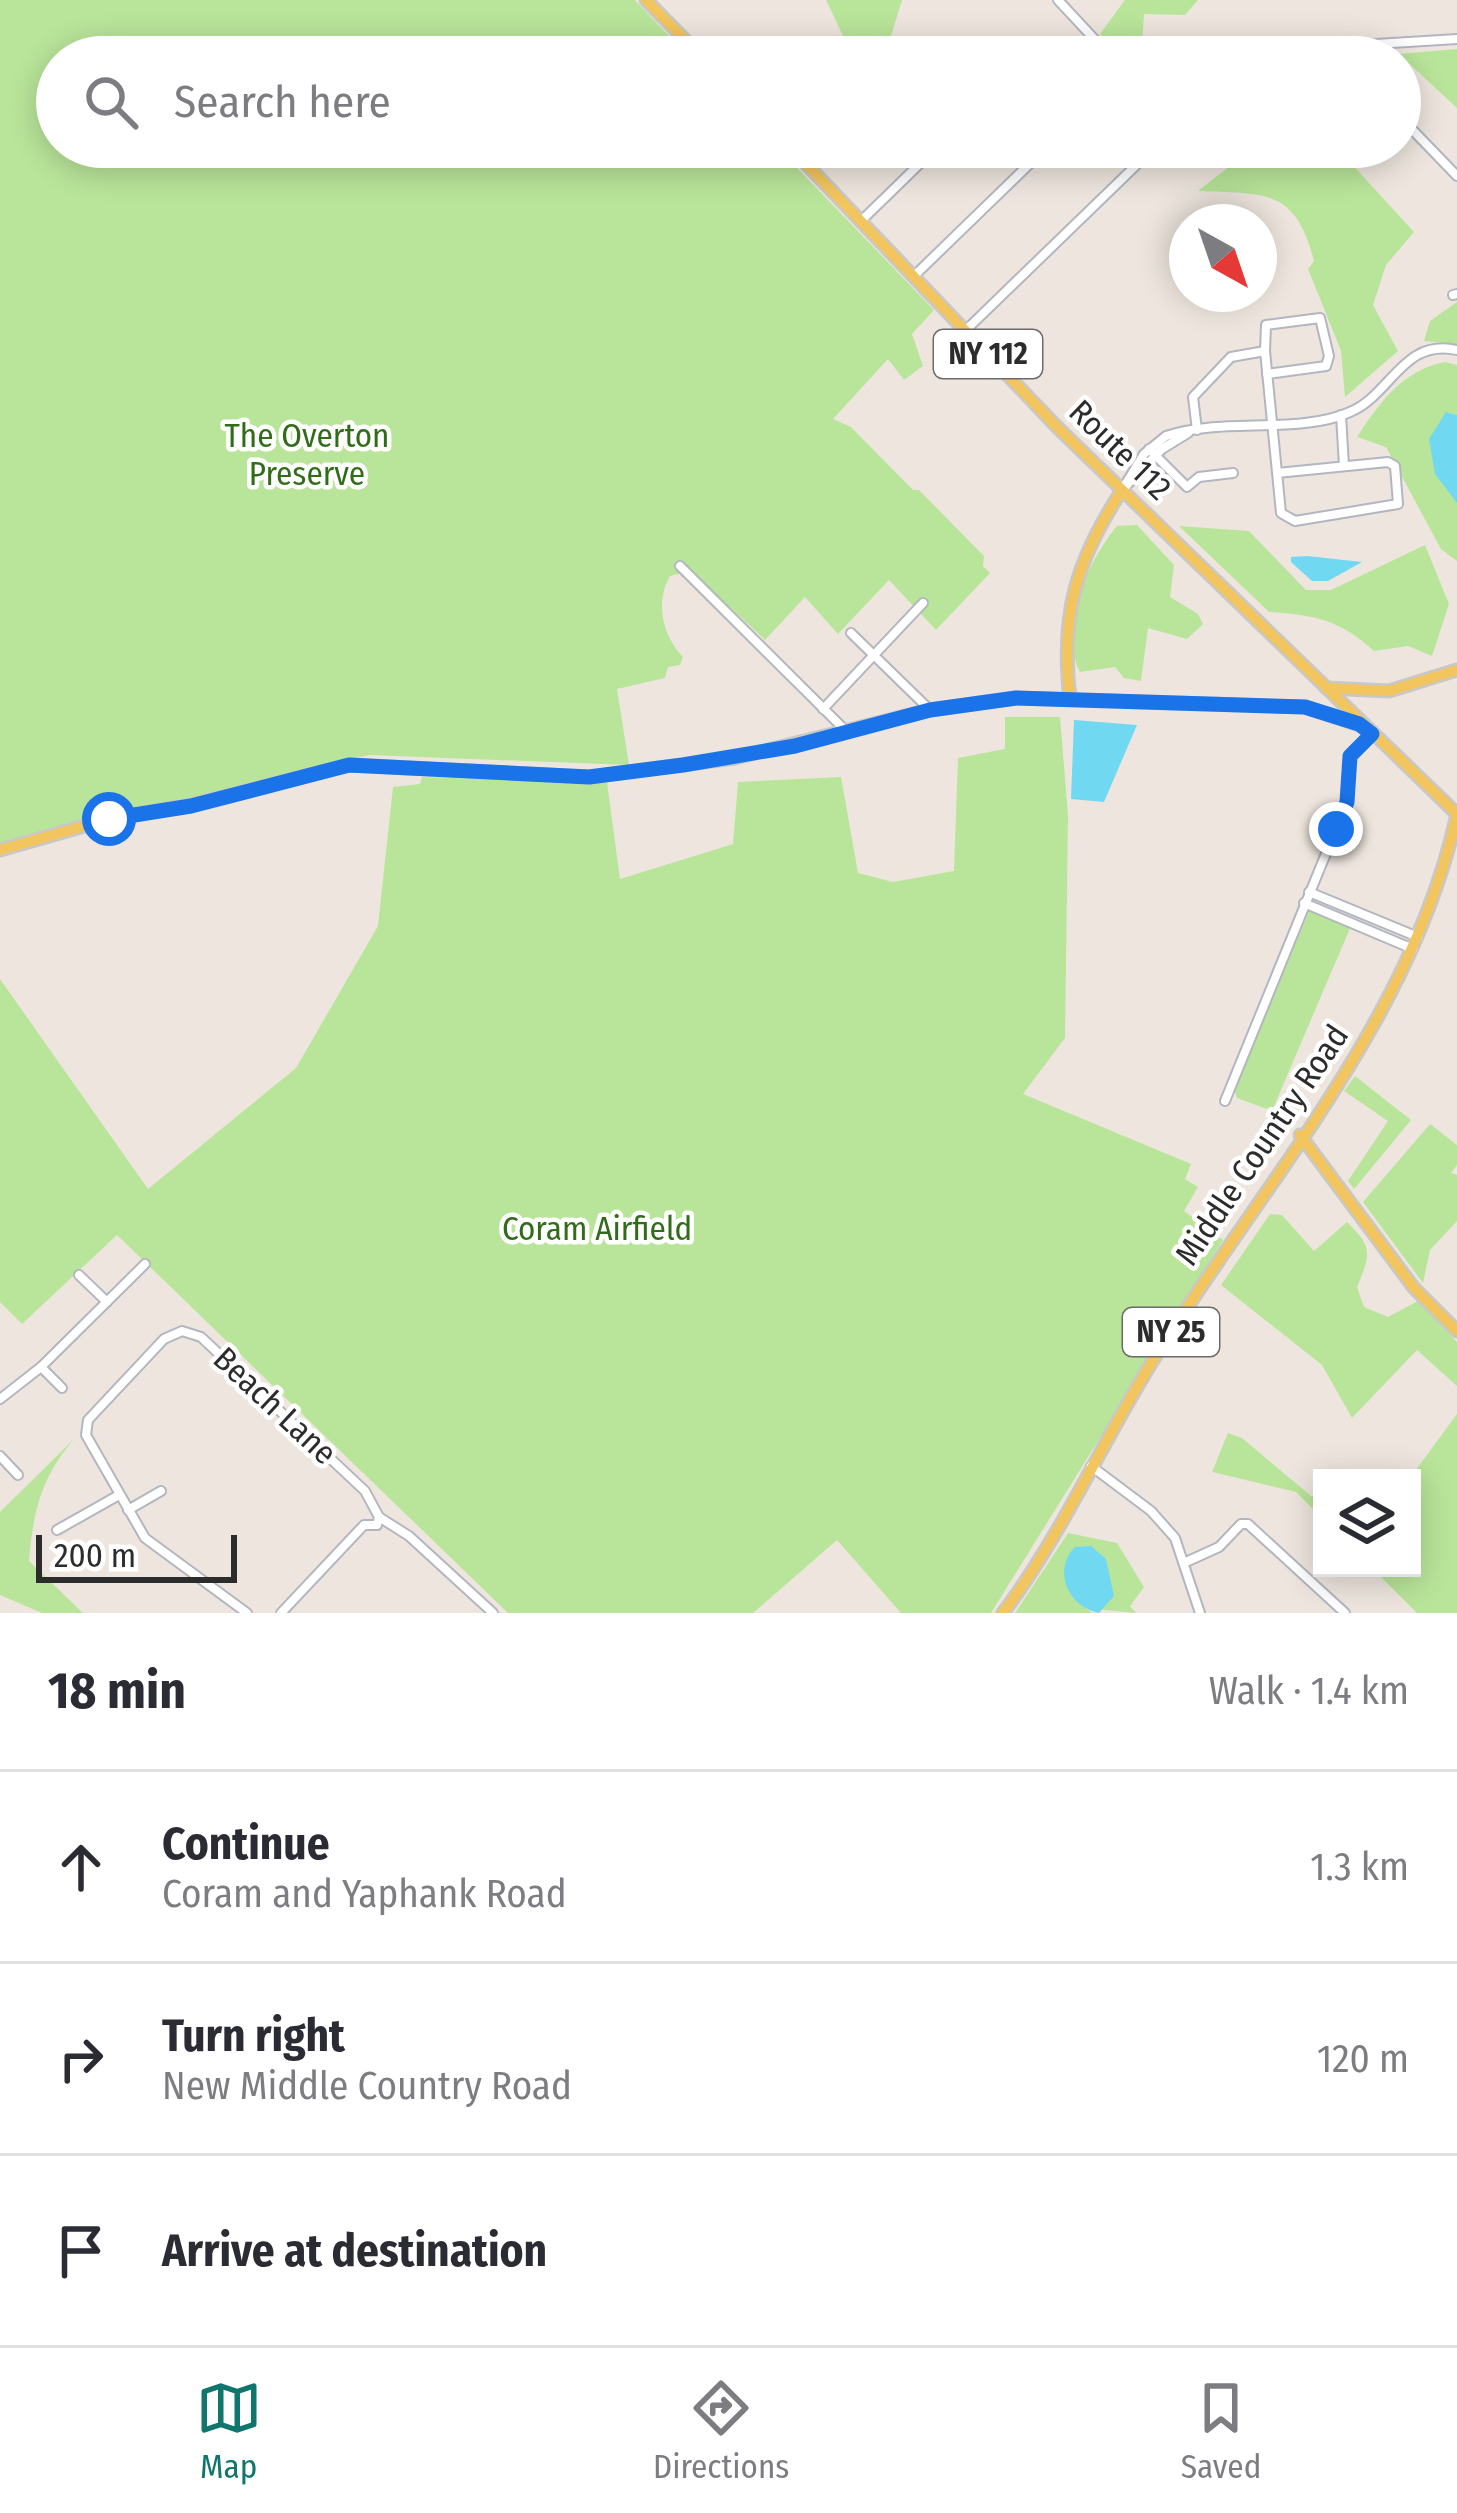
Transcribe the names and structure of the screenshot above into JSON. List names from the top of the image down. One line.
{"streets":{"main road":["NY 112","Route 112","Middle Country Road","NY 25"],"street":["Beach Lane"]},"crossings":[["Route 112","Middle Country Road"]],"parks":["The Overton Preserve","Coram Airfield"],"scale_bar":"200 m","north":"bottom right","page":{"search":"Search here","scale":"200 m","heading":["18 min","Walk · 1.4 km"],"list":[["Continue","Coram and Yaphank Road","1.3 km"],["Turn right","New Middle Country Road","120 m"],"Arrive at destination"],"nav":["Map","Directions","Saved"]}}
